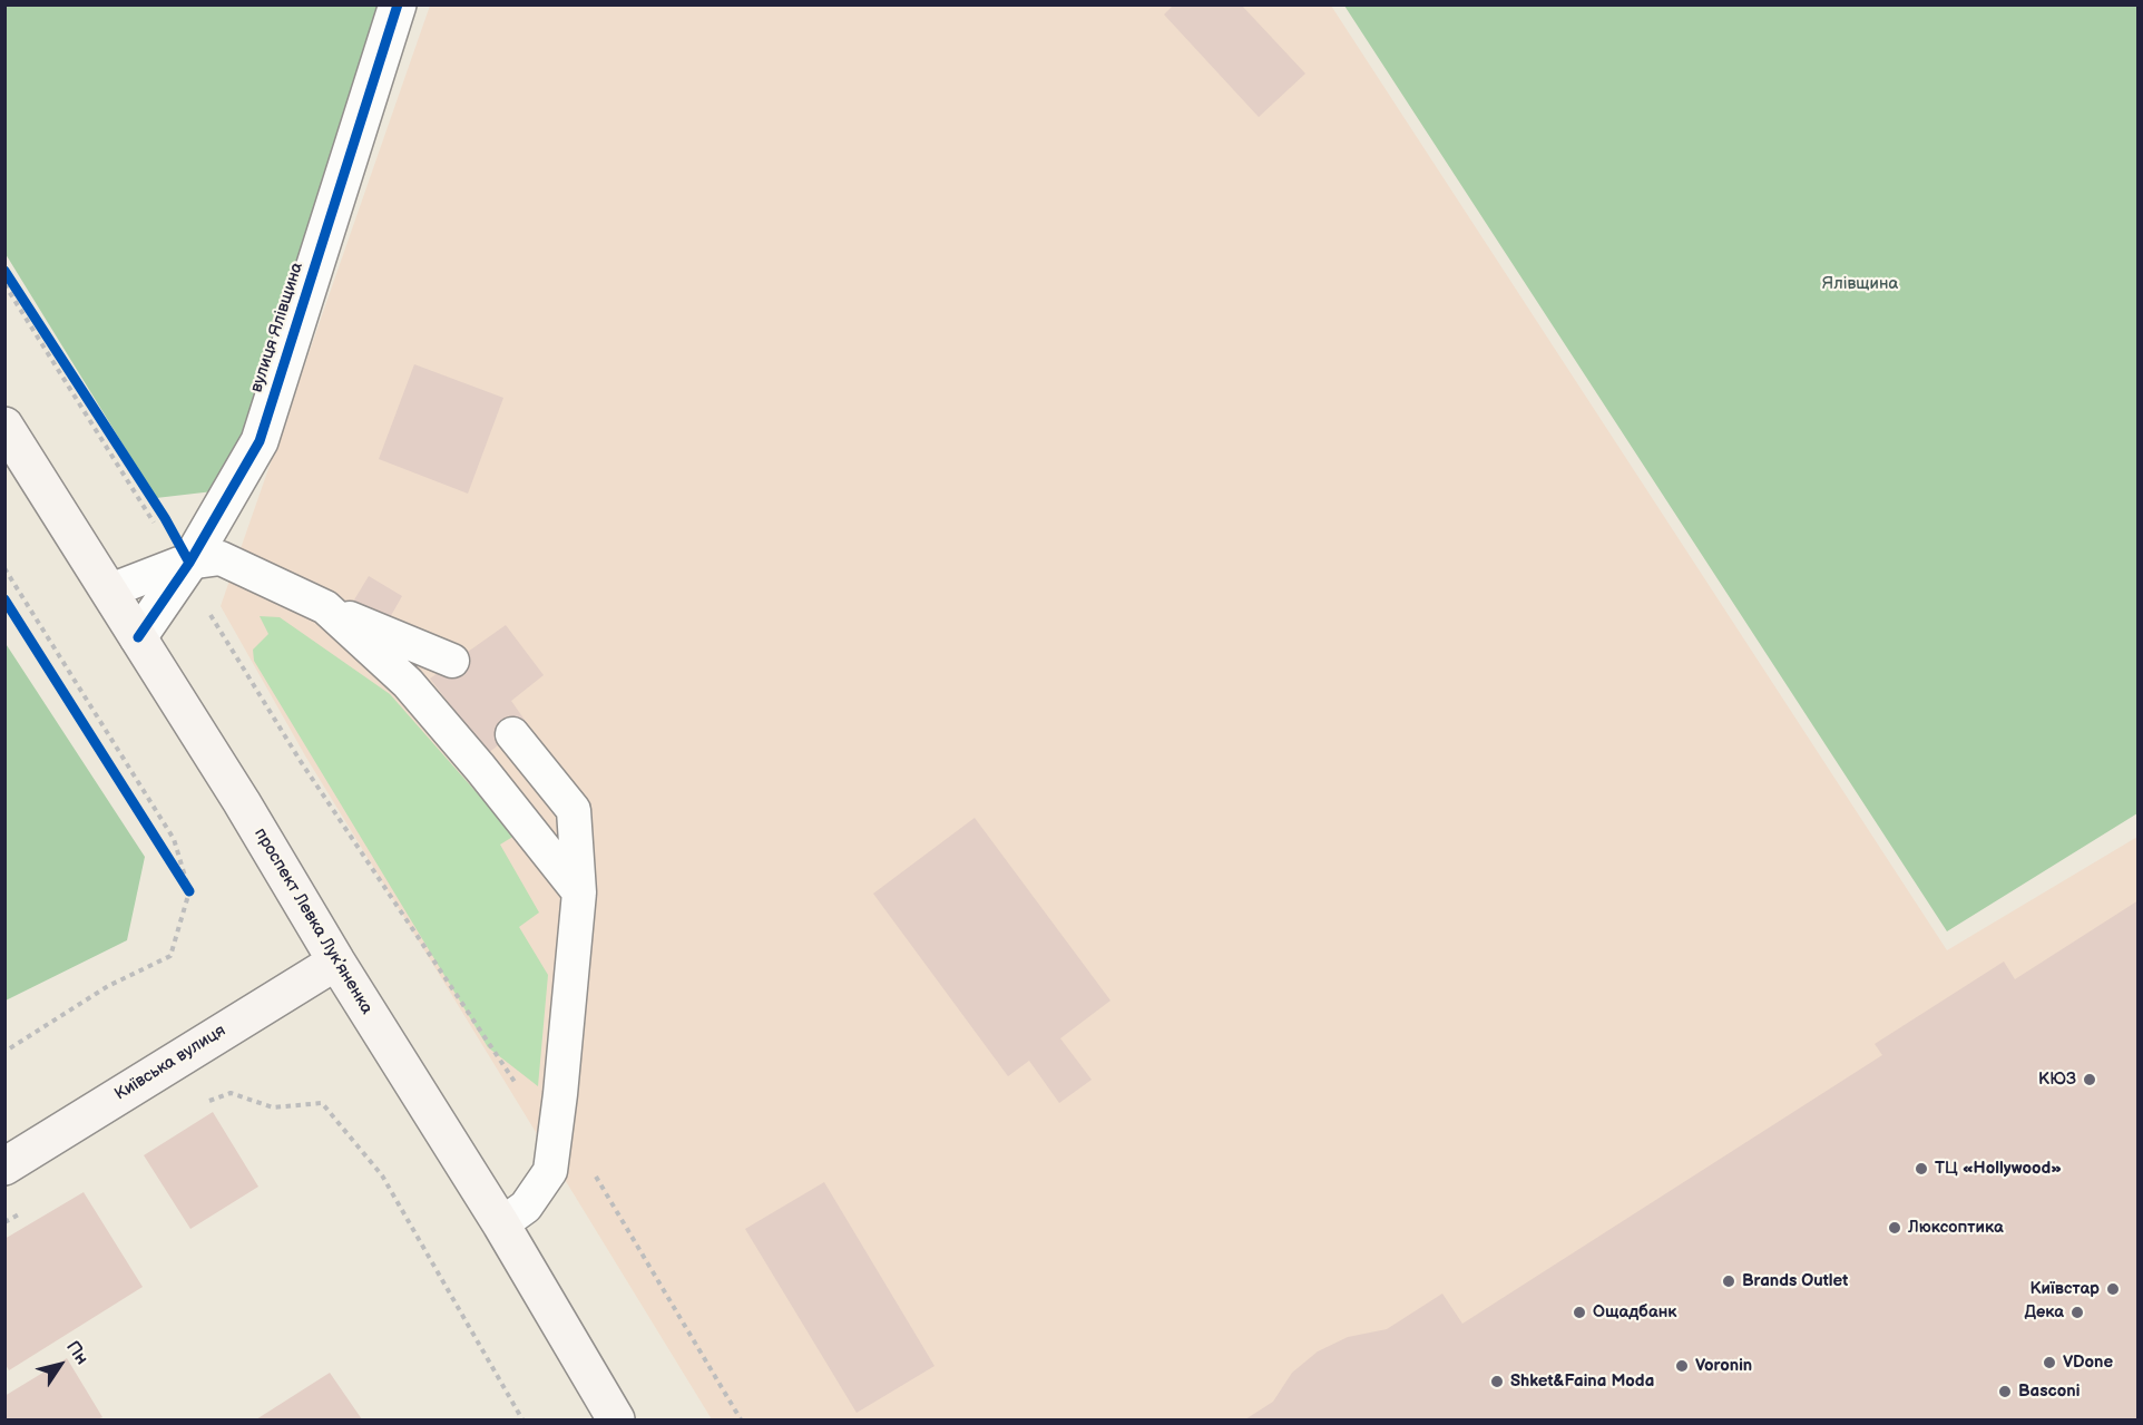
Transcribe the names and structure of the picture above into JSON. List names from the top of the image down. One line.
{"streets":{"main road":["проспект Левка Лукʼяненка","Київська вулиця"],"street":["вулиця Ялівщина"]},"crossings":[["вулиця Ялівщина","проспект Левка Лукʼяненка"],["проспект Левка Лукʼяненка","Київська вулиця"]],"parks":["Ялівщина"],"places":["КЮЗ","ТЦ «Hollywood»","Люксоптика","Brands Outlet","Київстар","Ощадбанк","Дека","VDone","Voronin","Shket&Faina Moda","Basconi"],"north":"top right"}
